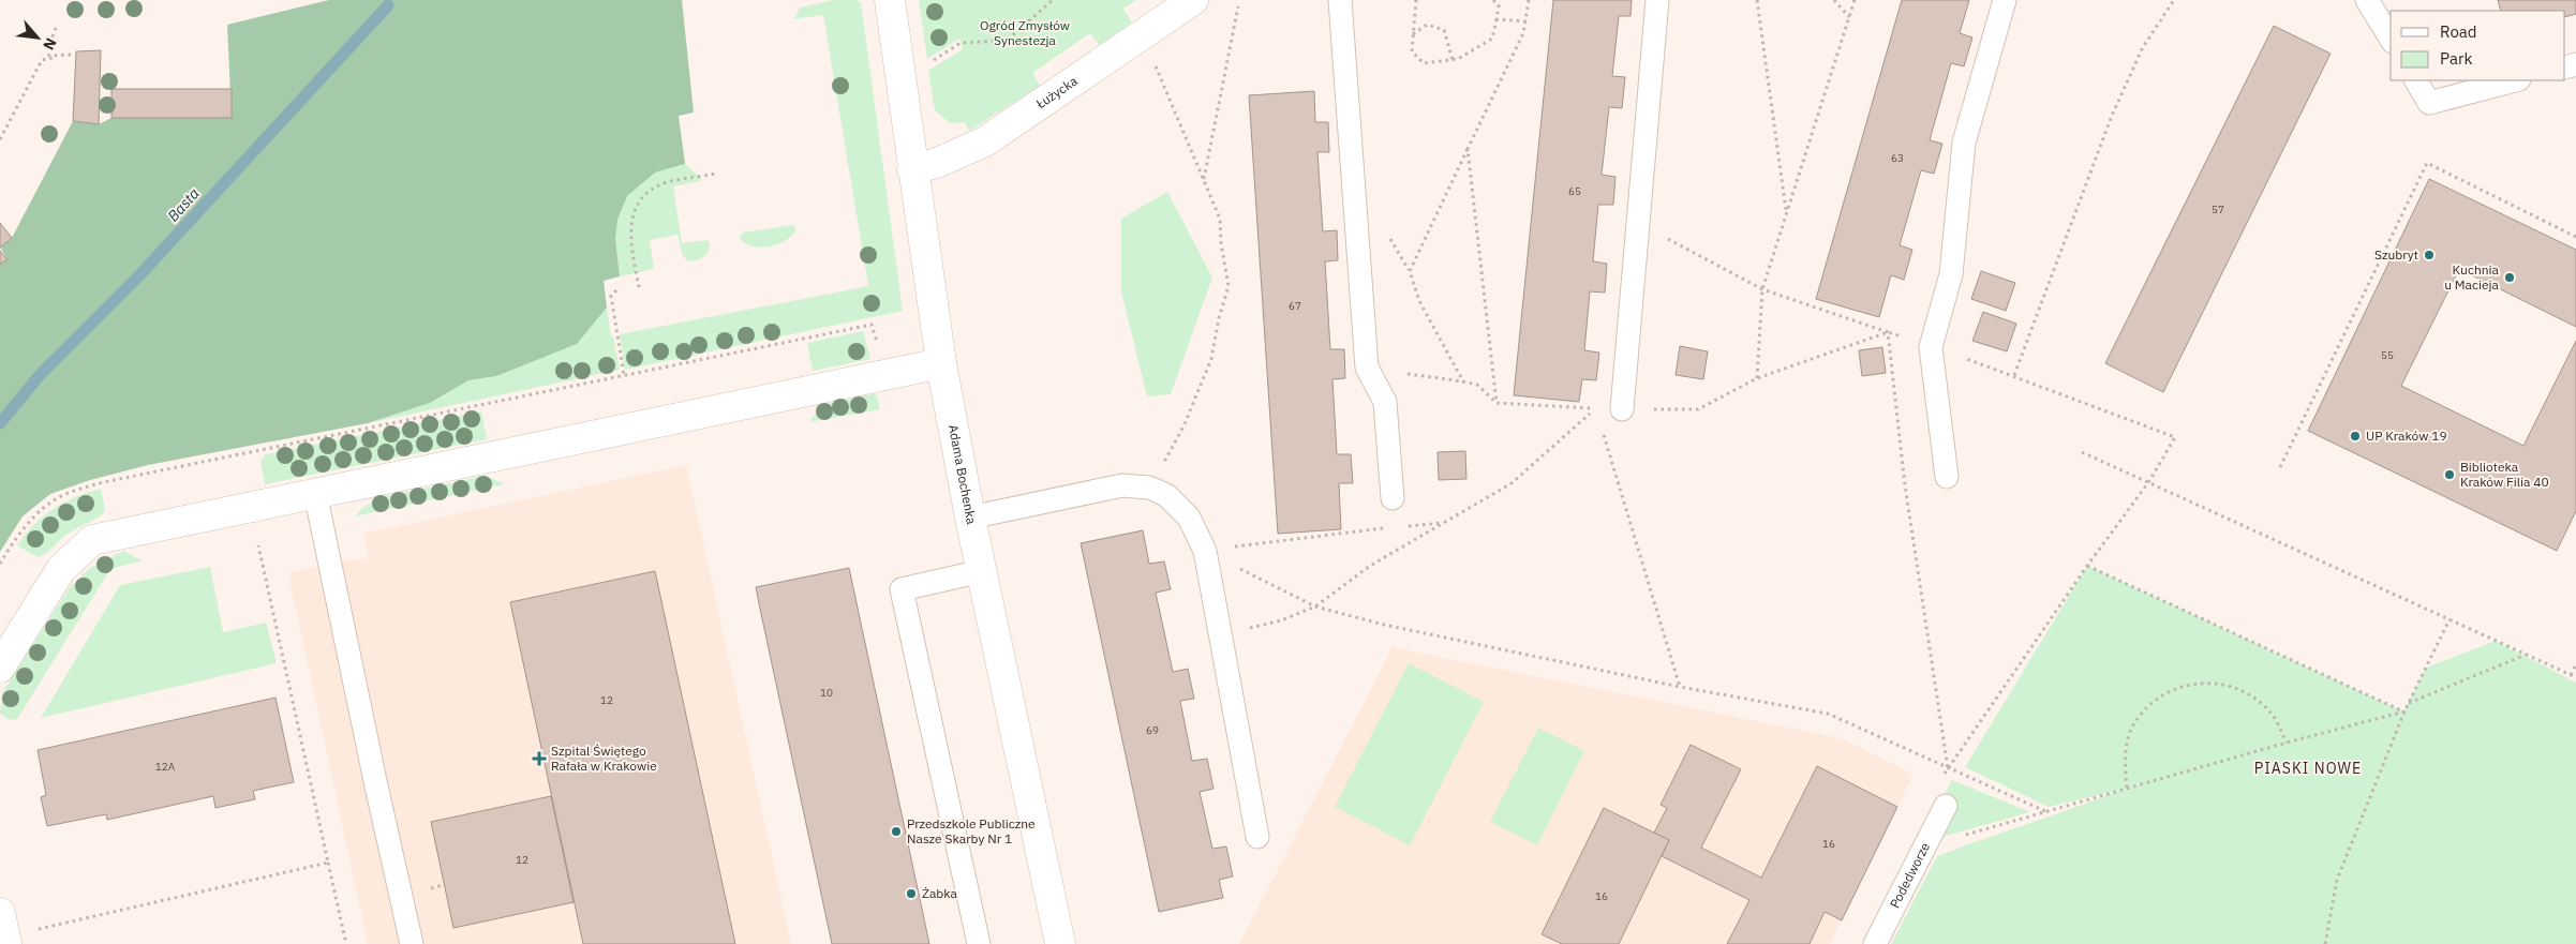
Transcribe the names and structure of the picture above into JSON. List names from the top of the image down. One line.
{"streets":{"street":["Łużycka","Adama Bochenka"],"lane":["Podedworze"]},"crossings":[["Łużycka","Adama Bochenka"]],"districts":["PIASKI NOWE"],"water":["Basta"],"parks":["Ogród Zmysłów Synestezja"],"places":{"other":["Szubryt","Kuchnia u Macieja","UP Kraków 19","Biblioteka Kraków Filia 40","Przedszkole Publiczne Nasze Skarby Nr 1","Żabka"],"health":["Szpital Świętego Rafała w Krakowie"]},"house_numbers":["63","65","57","67","55","10","12","69","12A","16","12","16"],"legend":["Road","Park"],"north":"bottom right"}
